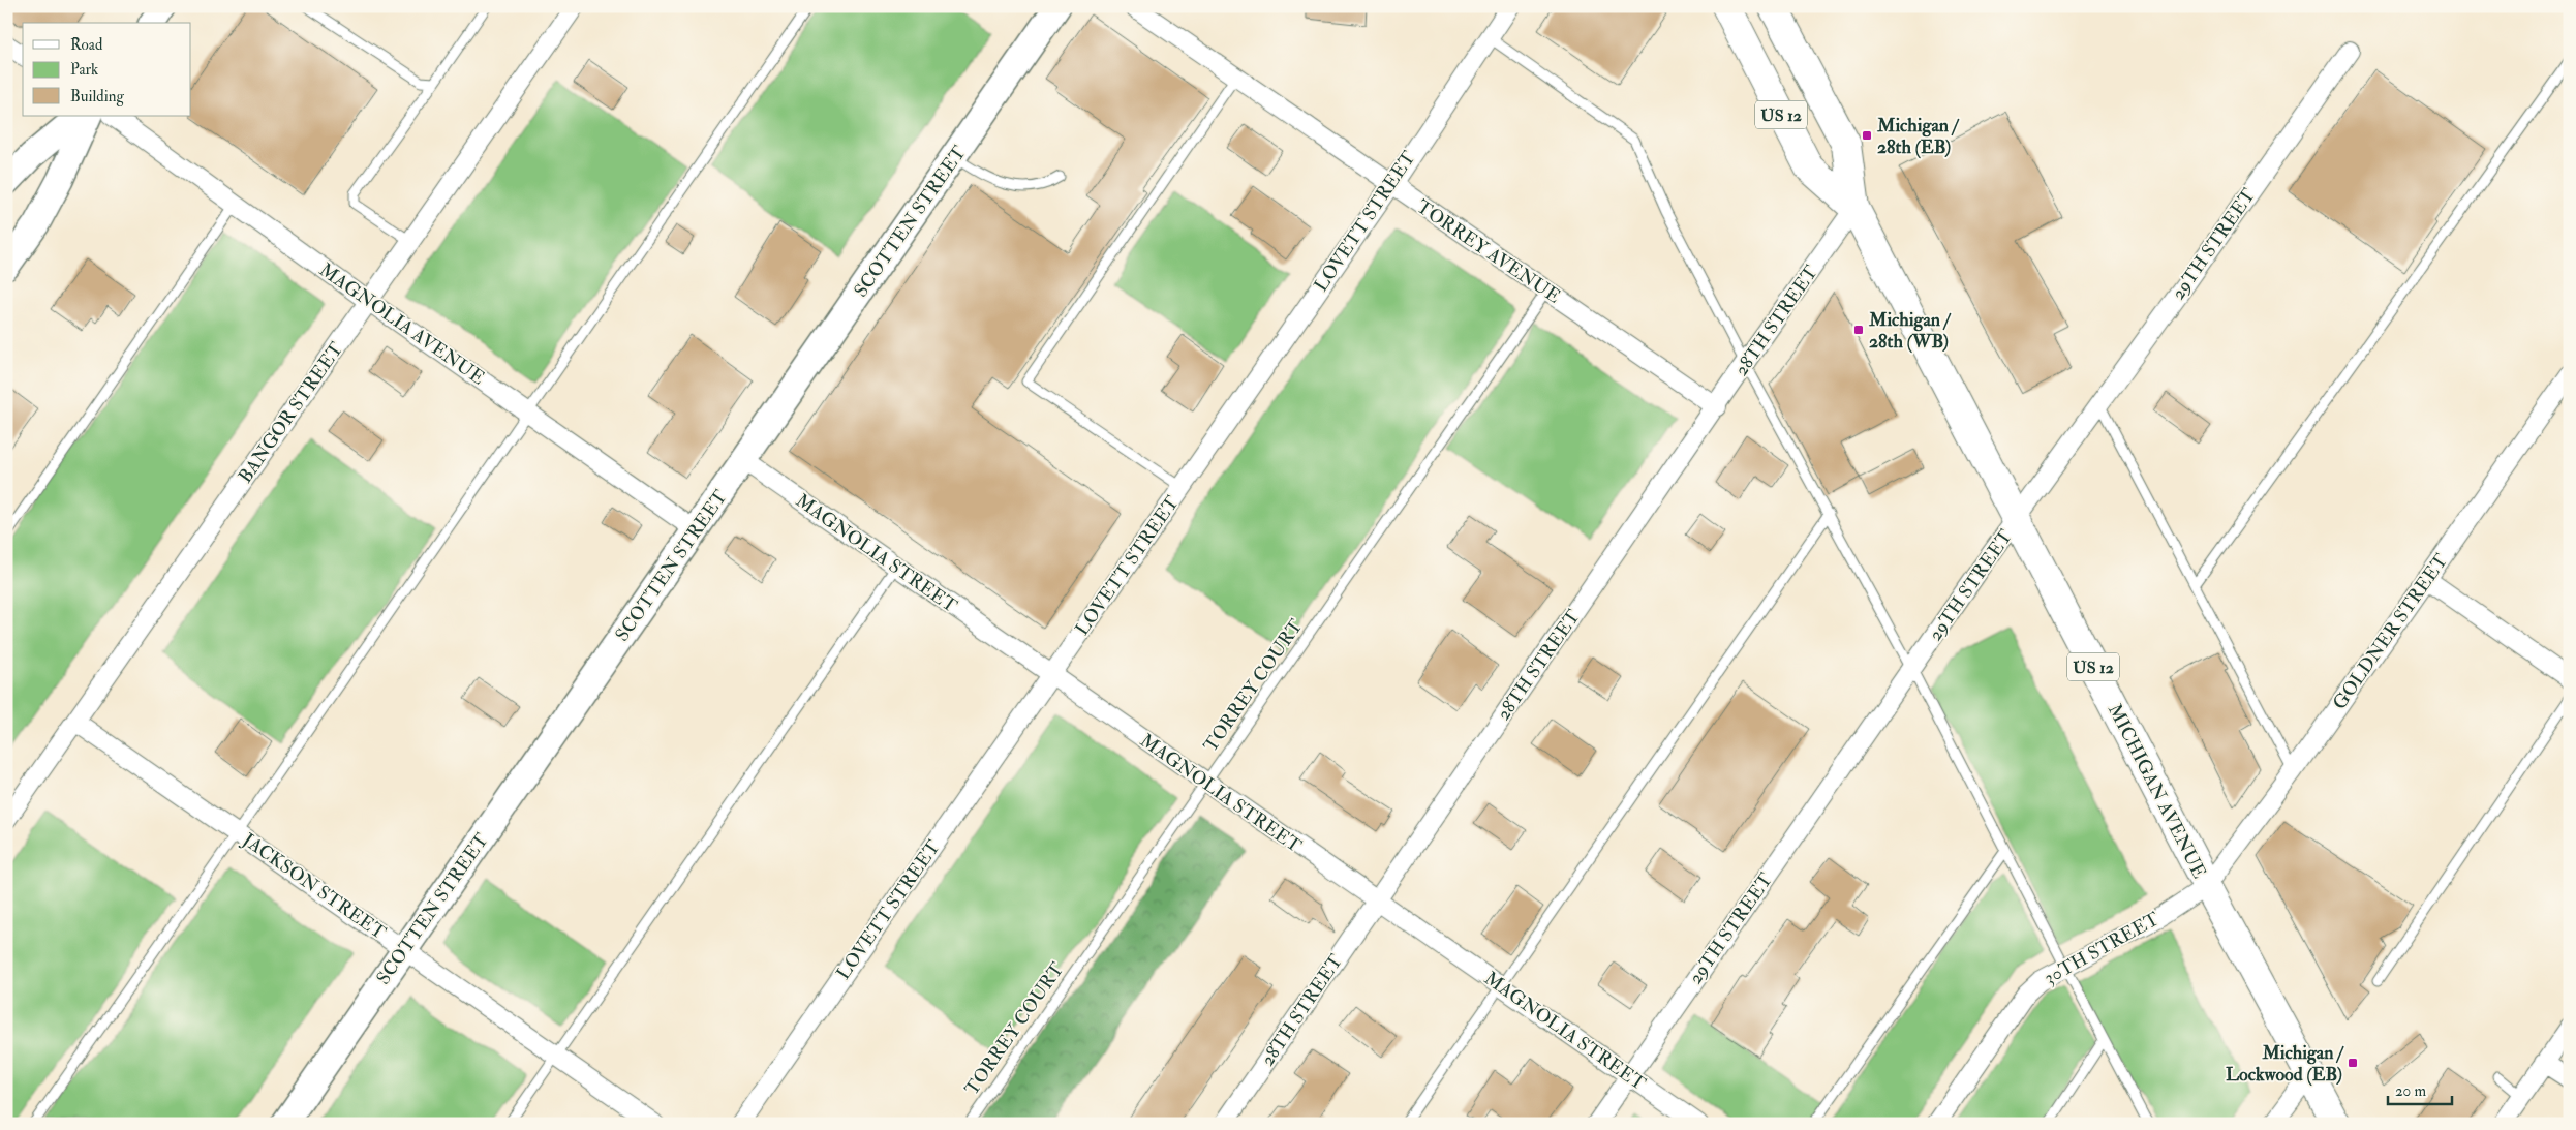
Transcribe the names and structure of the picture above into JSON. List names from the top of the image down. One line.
{"streets":{"main road":["US 12","MICHIGAN AVENUE"],"street":["SCOTTEN STREET","LOVETT STREET","29TH STREET","TORREY AVENUE","28TH STREET","MAGNOLIA AVENUE","BANGOR STREET","MAGNOLIA STREET","GOLDNER STREET","JACKSON STREET","30TH STREET"],"lane":["TORREY COURT"]},"crossings":[["SCOTTEN STREET","MAGNOLIA AVENUE"],["SCOTTEN STREET","MAGNOLIA STREET"],["SCOTTEN STREET","JACKSON STREET"],["LOVETT STREET","TORREY AVENUE"],["LOVETT STREET","MAGNOLIA STREET"],["29TH STREET","MAGNOLIA STREET"],["29TH STREET","MICHIGAN AVENUE"],["TORREY AVENUE","28TH STREET"],["TORREY AVENUE","TORREY COURT"],["28TH STREET","MAGNOLIA STREET"],["28TH STREET","MICHIGAN AVENUE"],["MAGNOLIA AVENUE","BANGOR STREET"],["BANGOR STREET","JACKSON STREET"],["MAGNOLIA STREET","TORREY COURT"],["GOLDNER STREET","MICHIGAN AVENUE"],["GOLDNER STREET","30TH STREET"],["MICHIGAN AVENUE","30TH STREET"]],"places":{"transit":["Michigan / 28th (EB)","Michigan / 28th (WB)","Michigan / Lockwood (EB)"]},"legend":["Road","Park","Building"],"scale_bar":"20 m"}
